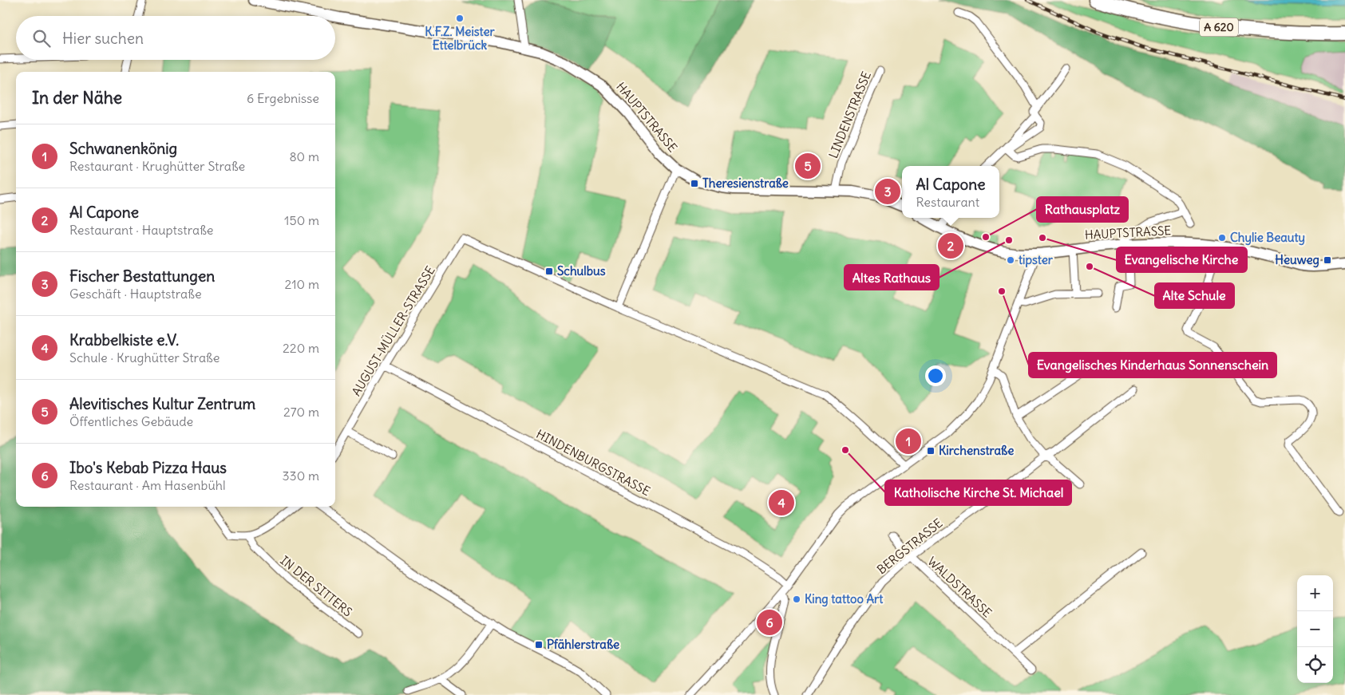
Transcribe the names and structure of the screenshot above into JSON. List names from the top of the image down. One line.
{"streets":{"highway":["A 620"],"main road":["HAUPTSTRASSE"],"street":["LINDENSTRASSE","AUGUST-MÜLLER-STRASSE","HINDENBURGSTRASSE","BERGSTRASSE","IN DER SITTERS","WALDSTRASSE"]},"crossings":[["LINDENSTRASSE","HAUPTSTRASSE"],["AUGUST-MÜLLER-STRASSE","HINDENBURGSTRASSE"],["BERGSTRASSE","WALDSTRASSE"]],"places":{"other":["K.F.Z. Meister Ettelbrück","Rathausplatz","Evangelische Kirche","Chylie Beauty","Altes Rathaus","tipster","Alte Schule","Evangelisches Kinderhaus Sonnenschein","Katholische Kirche St. Michael","King tattoo Art"],"transit":["Theresienstraße","Heuweg","Schulbus","Kirchenstraße","Pfählerstraße"]},"page":{"search":"Hier suchen","heading":["In der Nähe","6 Ergebnisse"],"list":[{"mark":"1","name":"Schwanenkönig","note":"Restaurant · Krughütter Straße","value":"80 m"},{"mark":"2","name":"Al Capone","note":"Restaurant · Hauptstraße","value":"150 m"},{"mark":"3","name":"Fischer Bestattungen","note":"Geschäft · Hauptstraße","value":"210 m"},{"mark":"4","name":"Krabbelkiste e.V.","note":"Schule · Krughütter Straße","value":"220 m"},{"mark":"5","name":"Alevitisches Kultur Zentrum","note":"Öffentliches Gebäude","value":"270 m"},{"mark":"6","name":"Ibo's Kebab Pizza Haus","note":"Restaurant · Am Hasenbühl","value":"330 m"}],"pins":["5","3","2","1","4","6"],"popup":["Al Capone","Restaurant"],"map_buttons":["+","−"]}}
